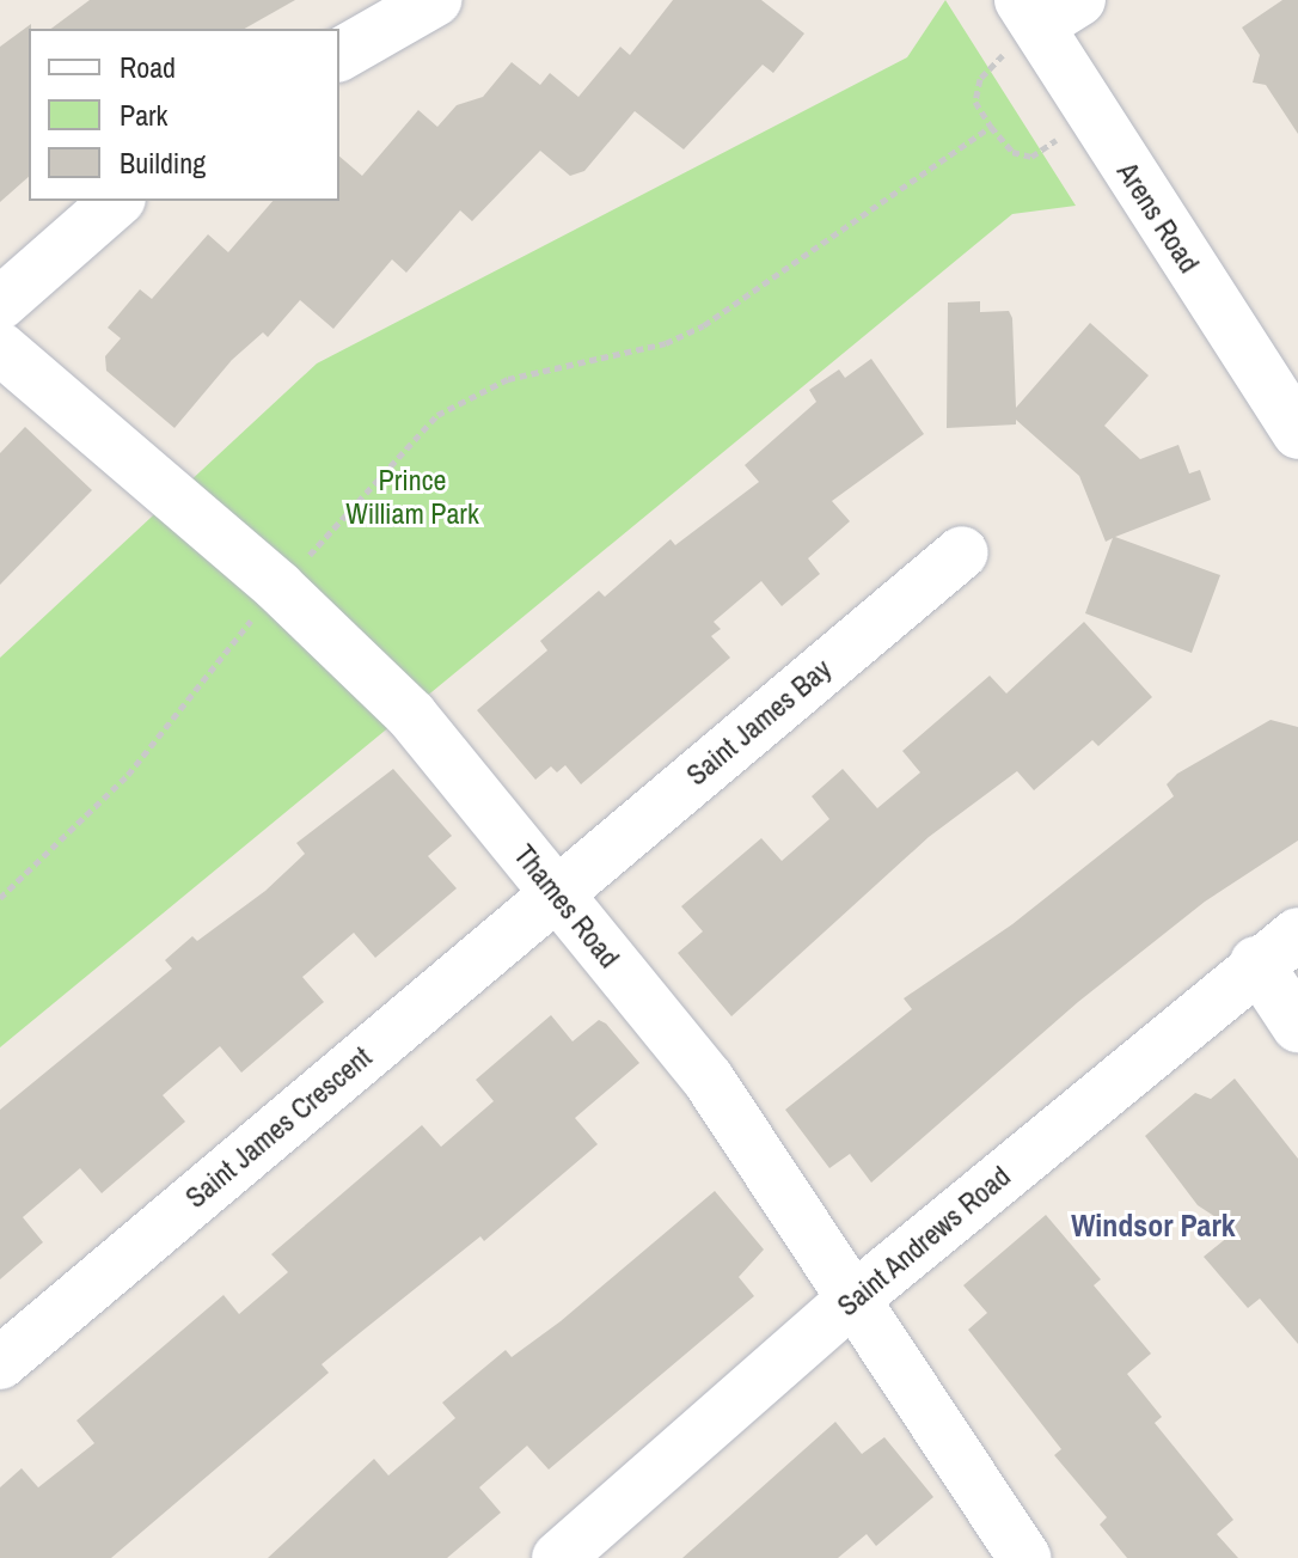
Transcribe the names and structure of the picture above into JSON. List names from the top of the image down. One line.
{"streets":{"street":["Arens Road","Saint James Bay","Thames Road","Saint James Crescent","Saint Andrews Road"]},"crossings":[["Saint James Bay","Thames Road"],["Saint James Bay","Saint James Crescent"],["Thames Road","Saint James Crescent"],["Thames Road","Saint Andrews Road"]],"districts":["Windsor Park"],"parks":["Prince William Park"],"legend":["Road","Park","Building"]}
